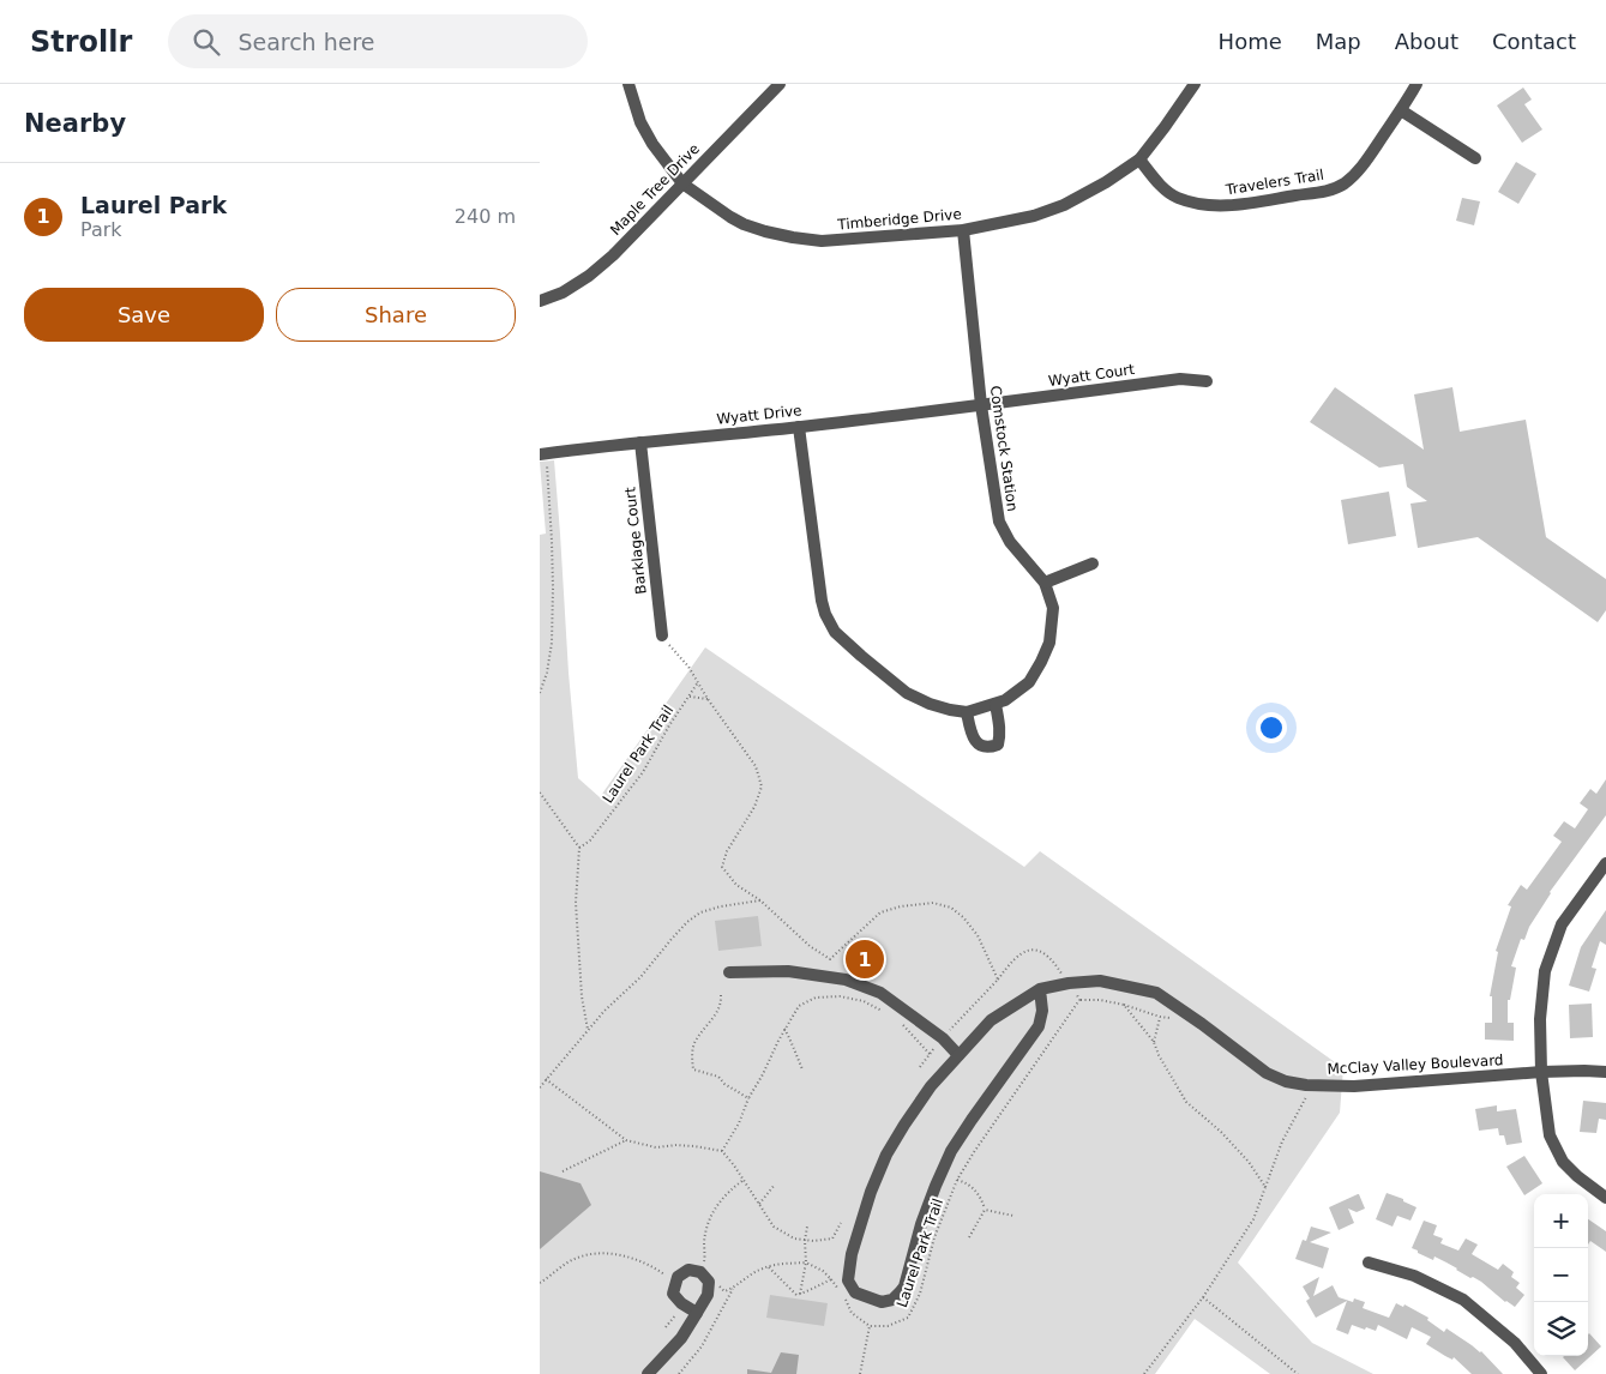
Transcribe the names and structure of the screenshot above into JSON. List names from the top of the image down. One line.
{"streets":{"street":["Travelers Trail","Maple Tree Drive","Timberidge Drive","Wyatt Court","Wyatt Drive","Comstock Station","Barklage Court","McClay Valley Boulevard"],"path":["Laurel Park Trail"]},"crossings":[["Travelers Trail","Timberidge Drive"],["Maple Tree Drive","Timberidge Drive"],["Timberidge Drive","Comstock Station"],["Wyatt Court","Wyatt Drive"],["Wyatt Court","Comstock Station"],["Wyatt Drive","Comstock Station"],["Wyatt Drive","Barklage Court"]],"page":{"header":"Strollr","search":"Search here","nav":["Home","Map","About","Contact"],"heading":"Nearby","list":[{"mark":"1","name":"Laurel Park","note":"Park","value":"240 m"}],"buttons":["Save","Share"],"pins":"1","map_buttons":["+","−"]}}
